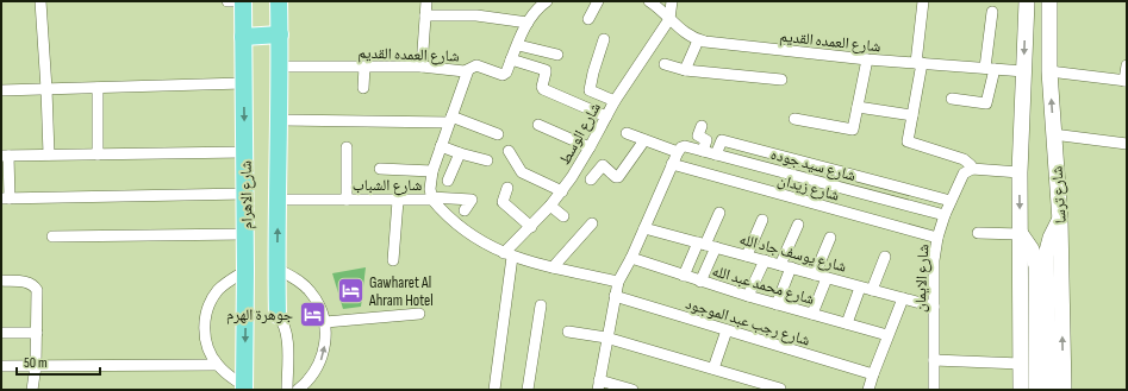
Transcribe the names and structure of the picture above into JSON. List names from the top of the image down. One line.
{"streets":{"main road":["شارع الاهرام","شارع ترسا"],"street":["شارع العمده القديم","شارع الوسط","شارع سيد جوده","شارع الشباب","شارع زيدان","شارع يوسف جاد الله","شارع الايمان","شارع محمد عبد الله","شارع رجب عبد الموجود"]},"crossings":[["شارع العمده القديم","شارع الوسط"],["شارع العمده القديم","شارع الاهرام"],["شارع الوسط","شارع الشباب"],["شارع سيد جوده","شارع الايمان"],["شارع الشباب","شارع الاهرام"],["شارع زيدان","شارع الايمان"],["شارع يوسف جاد الله","شارع الايمان"]],"places":{"hotel":["Gawharet Al Ahram Hotel","جوهرة الهرم"]},"scale_bar":"50 m"}
